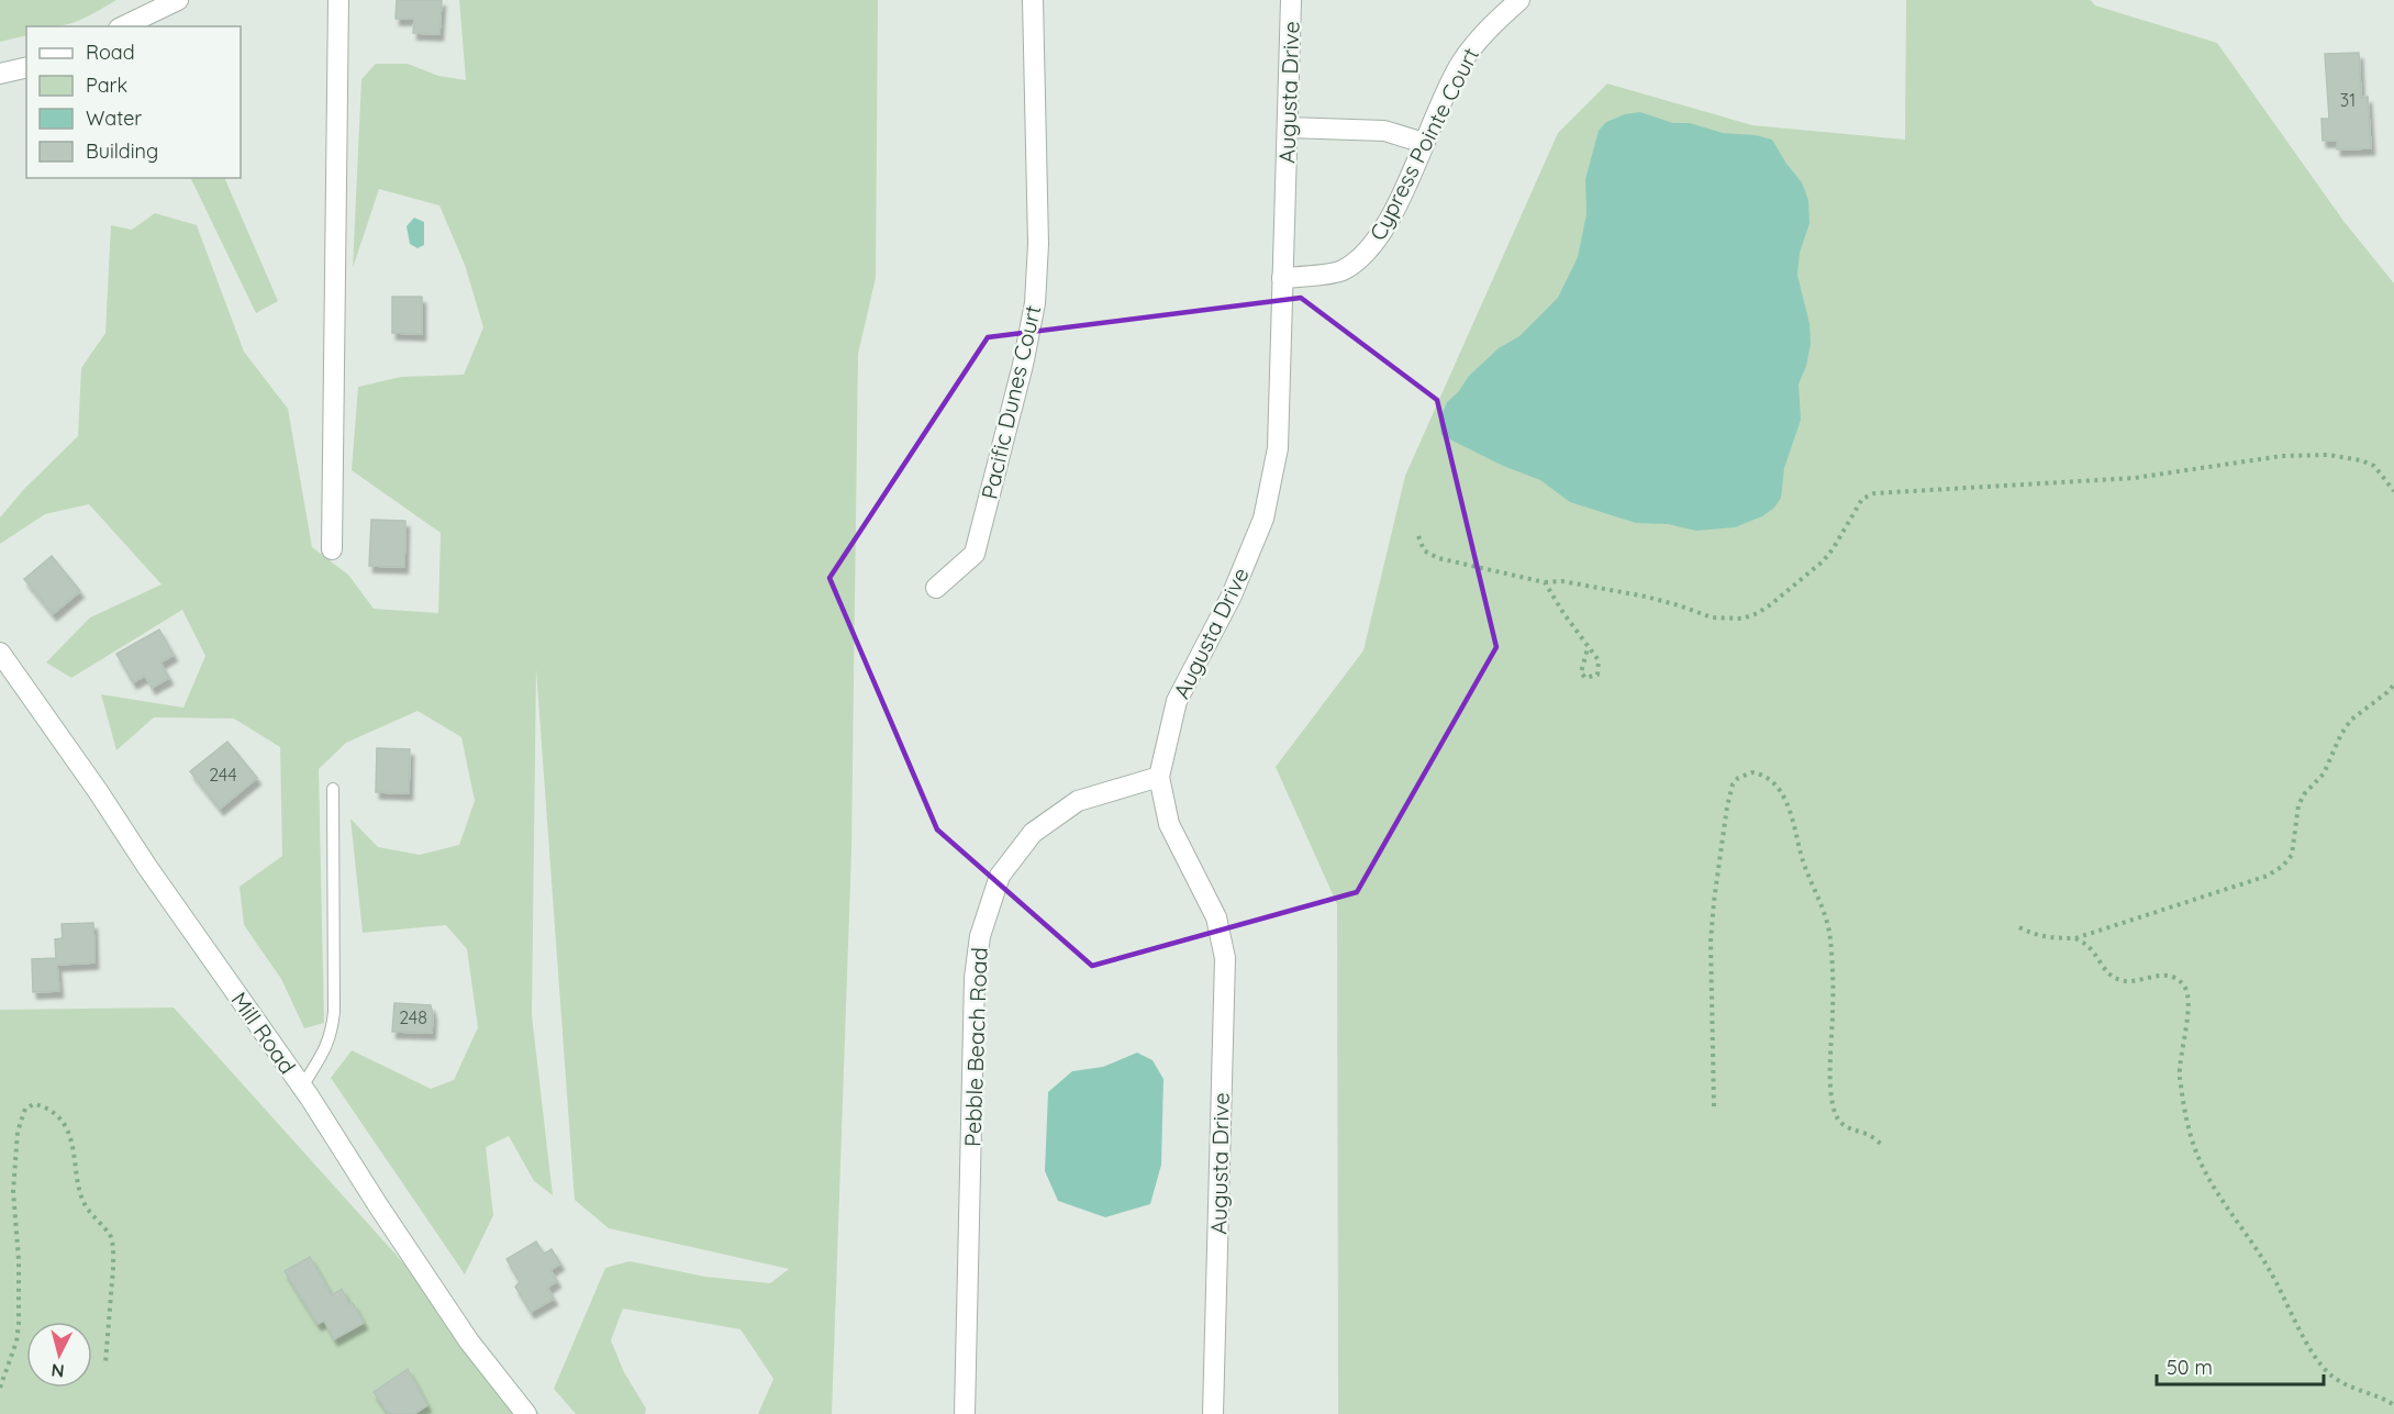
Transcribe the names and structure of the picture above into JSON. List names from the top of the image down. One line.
{"streets":{"street":["Augusta Drive","Cypress Pointe Court","Pacific Dunes Court","Mill Road","Pebble Beach Road"]},"crossings":[["Augusta Drive","Cypress Pointe Court"],["Augusta Drive","Pebble Beach Road"]],"house_numbers":["31","244","248"],"legend":["Road","Park","Water","Building"],"scale_bar":"50 m","north":"bottom"}
